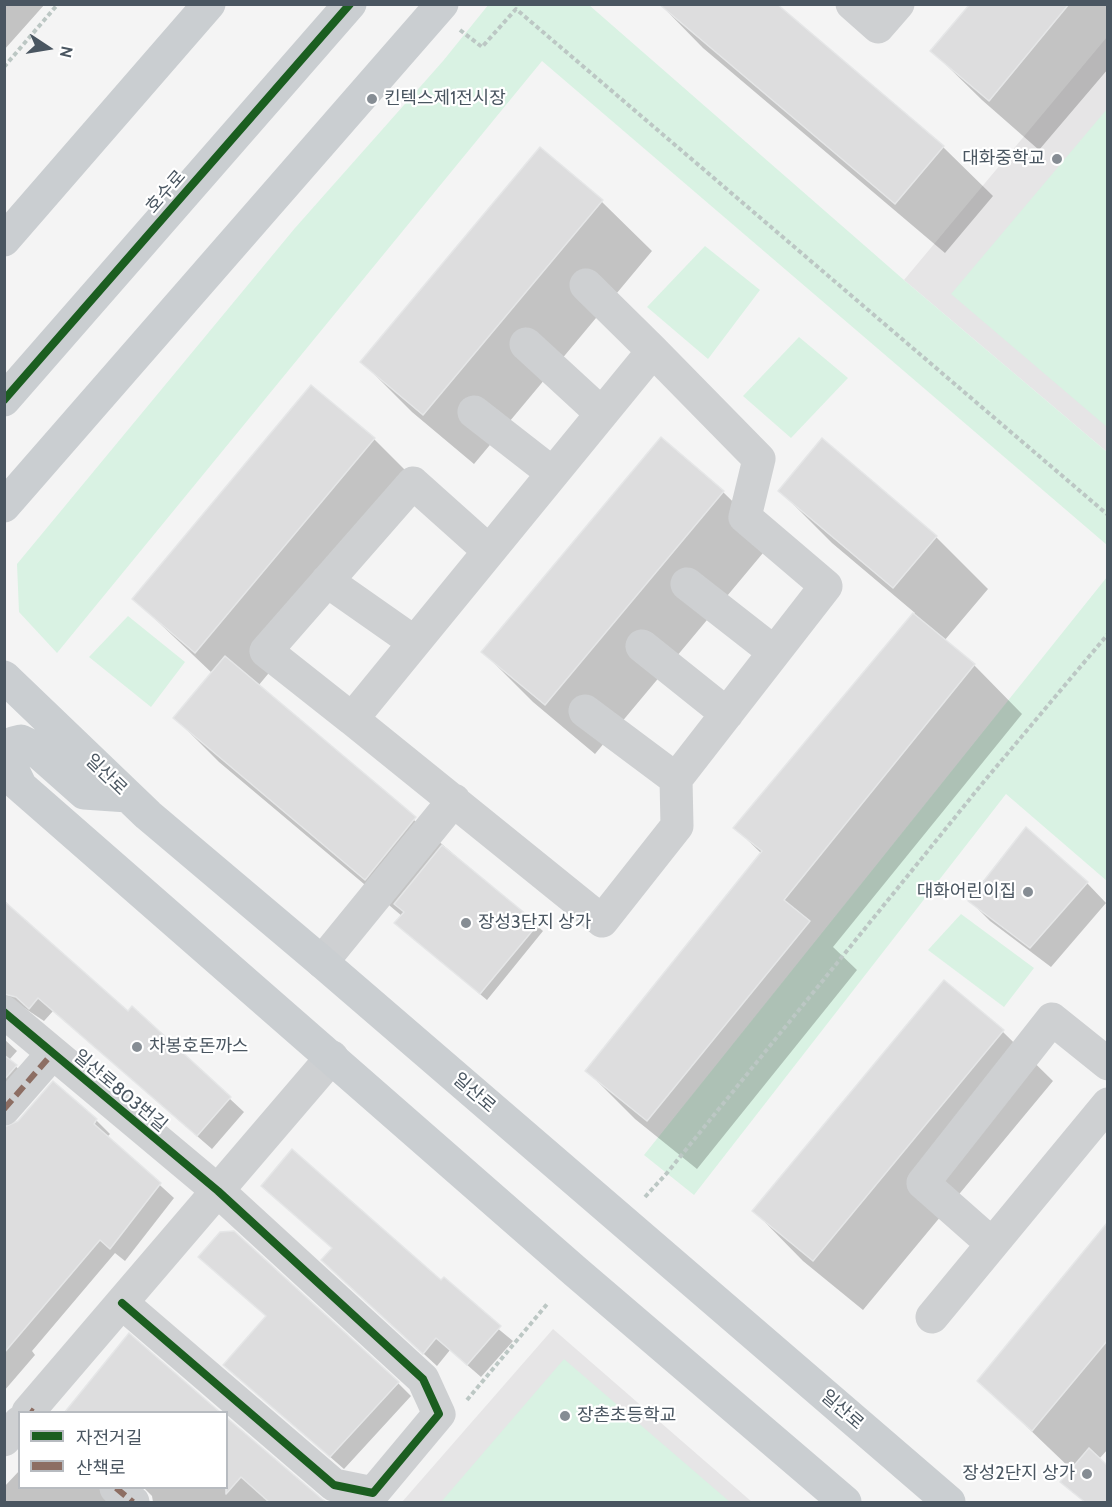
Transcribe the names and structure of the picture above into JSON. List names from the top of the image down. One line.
{"streets":{"main road":["호수로","일산로"],"street":["일산로803번길"]},"places":["킨텍스제1전시장","대화중학교","대화어린이집","장성3단지 상가","차봉호돈까스","장촌초등학교","장성2단지 상가"],"legend":["자전거길","산책로"],"north":"right"}
